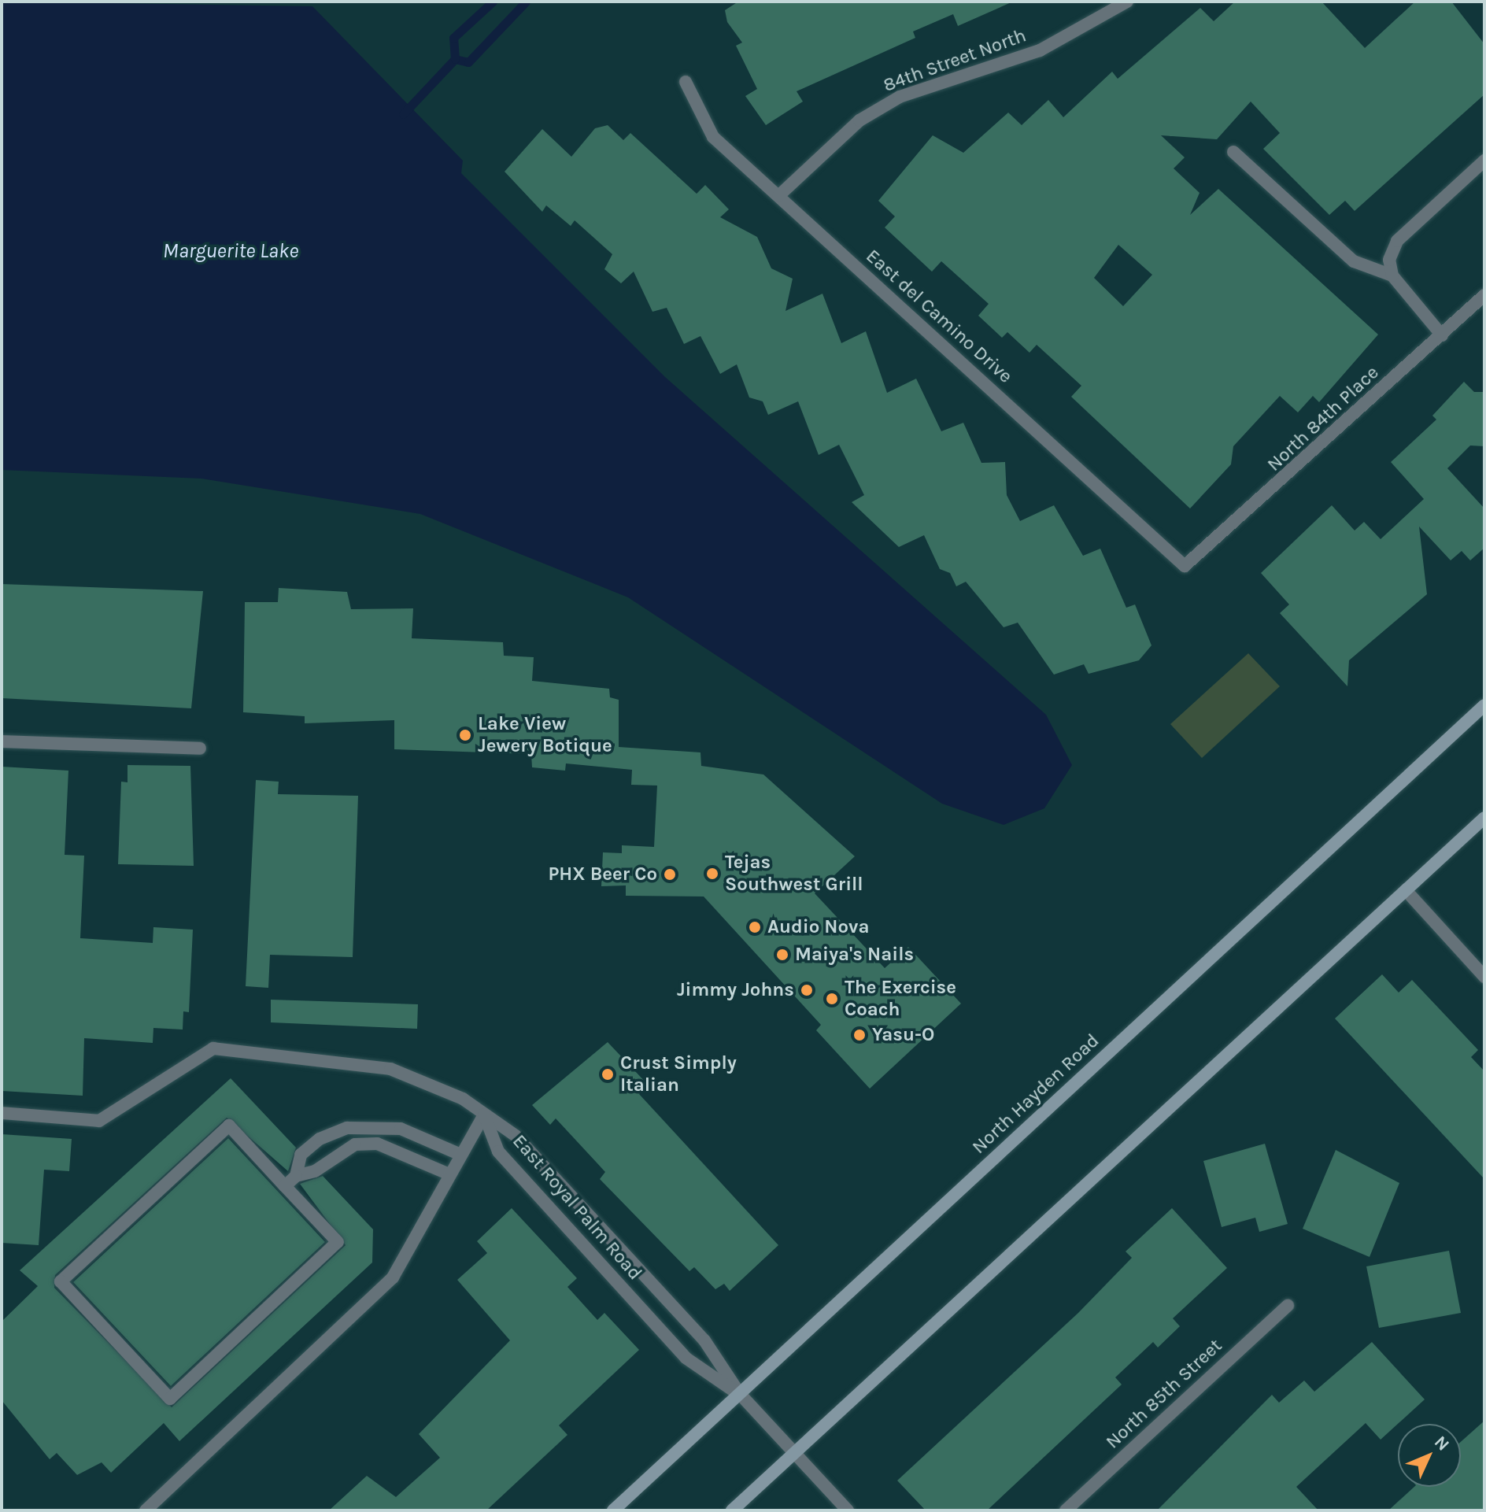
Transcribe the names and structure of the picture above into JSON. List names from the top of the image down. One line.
{"streets":{"main road":["North Hayden Road"],"street":["84th Street North","East del Camino Drive","North 84th Place","East Royal Palm Road","North 85th Street"]},"crossings":[["84th Street North","East del Camino Drive"],["East del Camino Drive","North 84th Place"],["North Hayden Road","East Royal Palm Road"]],"water":["Marguerite Lake"],"places":["Lake View Jewery Botique","Tejas Southwest Grill","PHX Beer Co","Audio Nova","Maiya's Nails","Jimmy Johns","The Exercise Coach","Yasu-O","Crust Simply Italian"],"north":"top right"}
